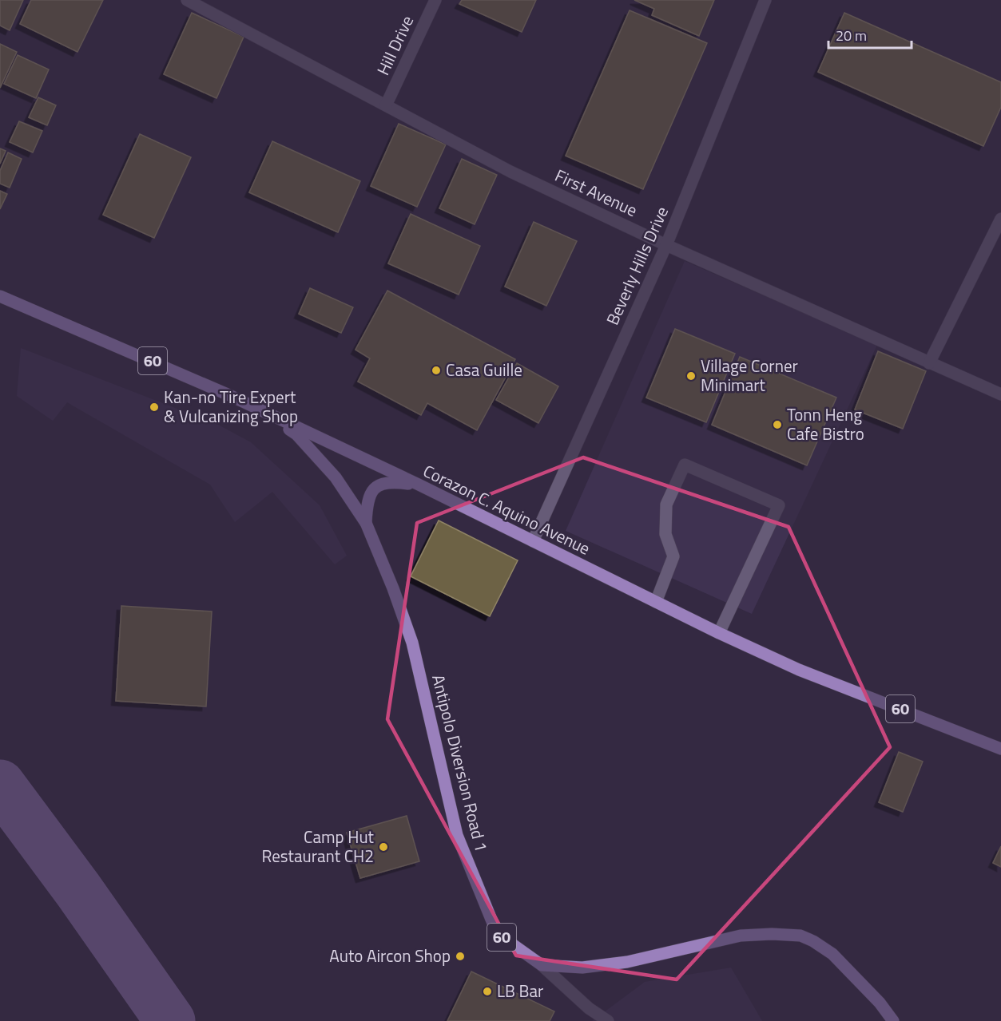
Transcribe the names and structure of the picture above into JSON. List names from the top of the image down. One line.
{"streets":{"main road":["60","Corazon C. Aquino Avenue","Antipolo Diversion Road 1"],"street":["Hill Drive","First Avenue","Beverly Hills Drive"]},"crossings":[["Hill Drive","First Avenue"],["First Avenue","Beverly Hills Drive"],["Beverly Hills Drive","Corazon C. Aquino Avenue"],["Corazon C. Aquino Avenue","Antipolo Diversion Road 1"]],"places":["Casa Guille","Village Corner Minimart","Kan-no Tire Expert & Vulcanizing Shop","Tonn Heng Cafe Bistro","Camp Hut Restaurant CH2","Auto Aircon Shop","LB Bar"],"scale_bar":"20 m"}
